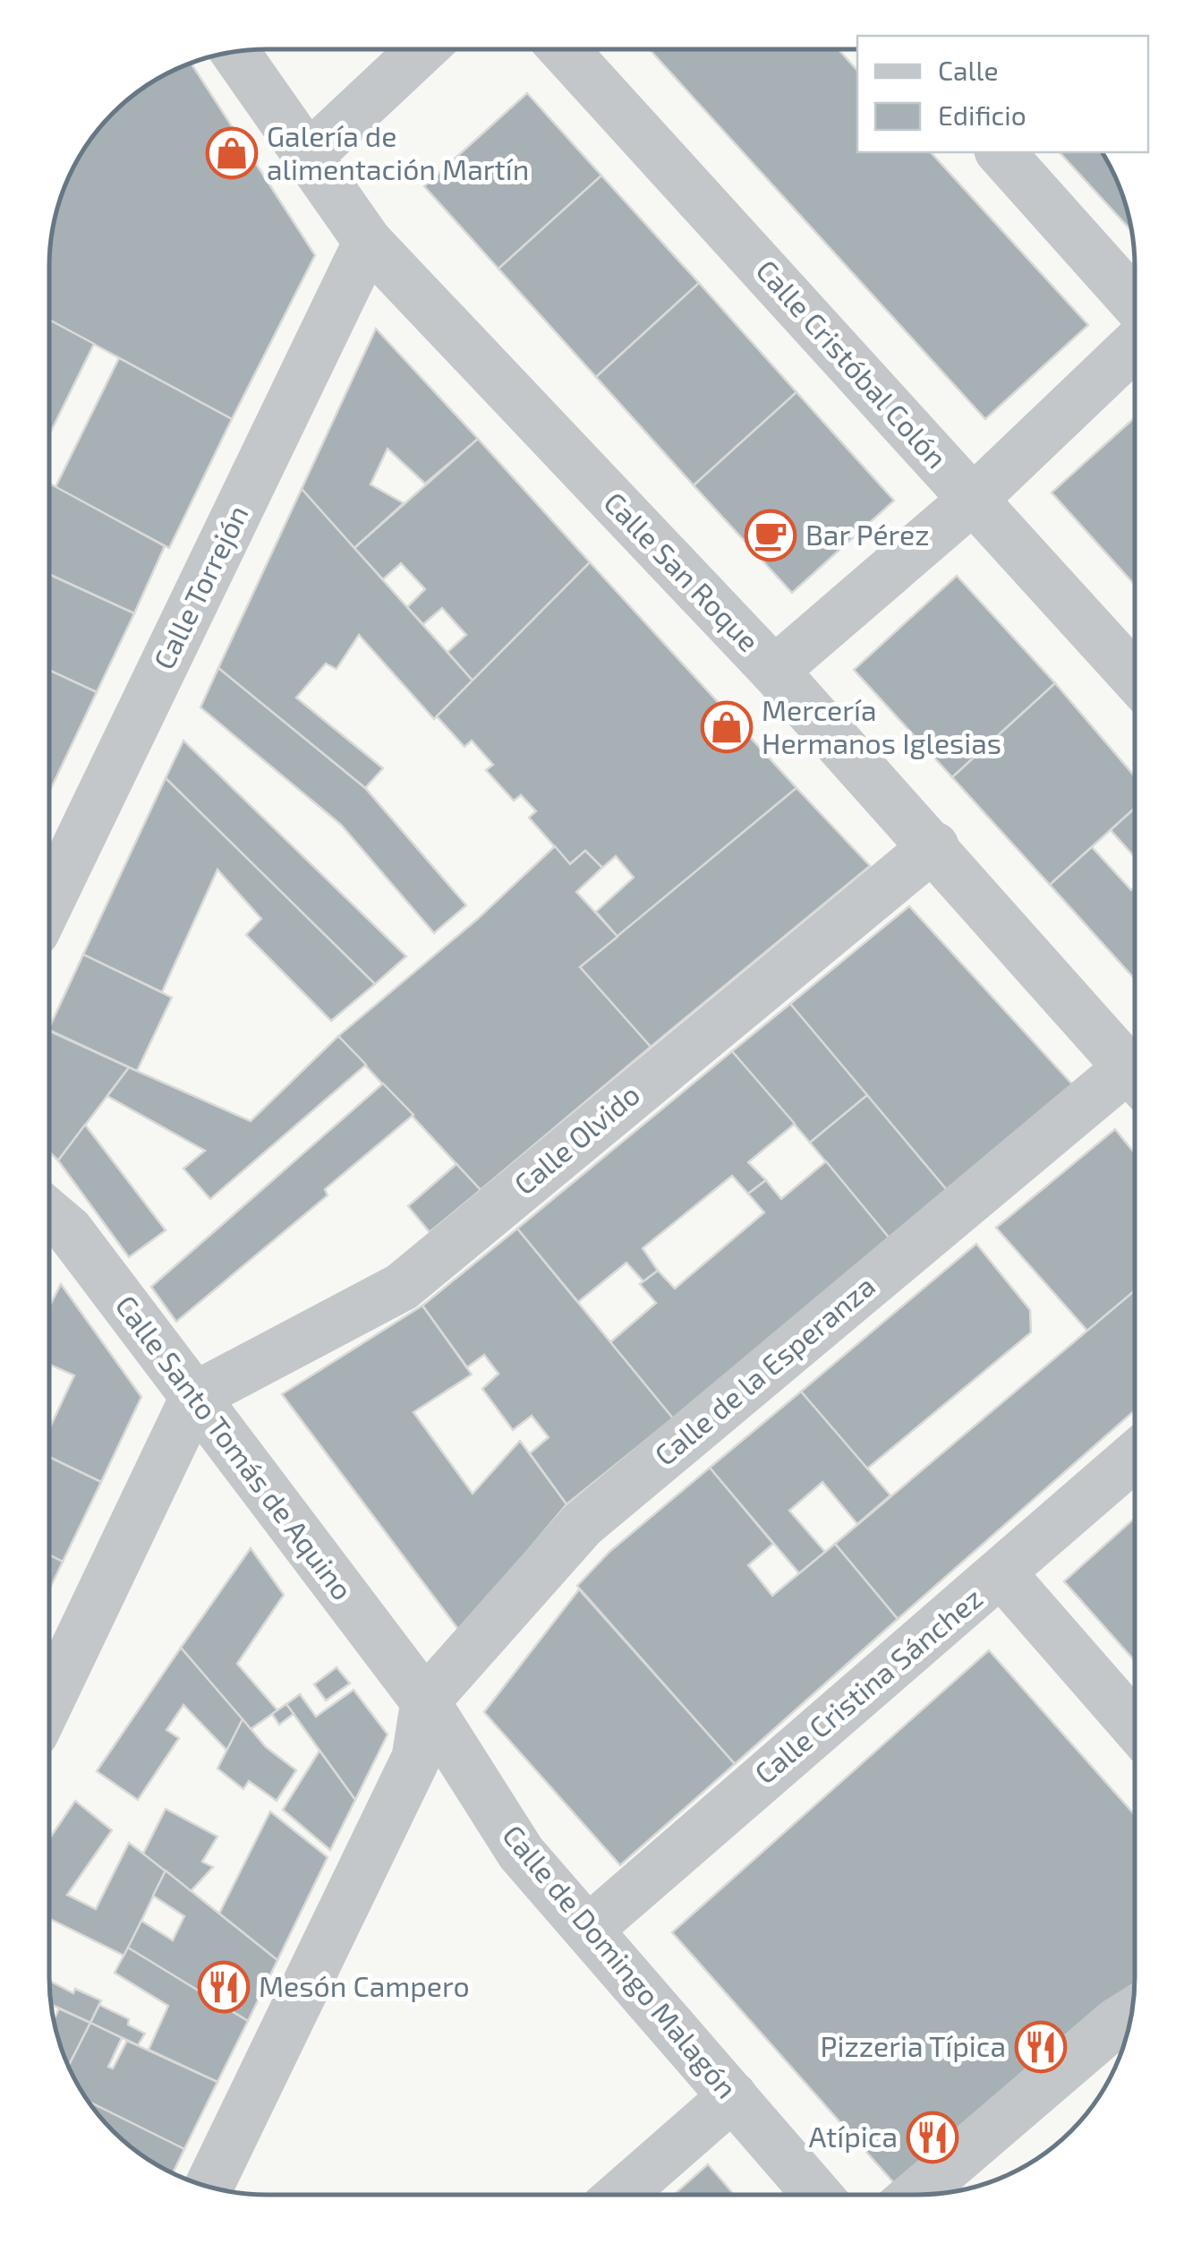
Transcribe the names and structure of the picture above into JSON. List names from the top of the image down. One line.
{"streets":{"street":["Calle Cristóbal Colón","Calle San Roque","Calle Torrejón","Calle Olvido","Calle de la Esperanza","Calle Santo Tomás de Aquino","Calle Cristina Sánchez","Calle de Domingo Malagón"]},"crossings":[["Calle San Roque","Calle Torrejón"],["Calle San Roque","Calle Olvido"],["Calle Olvido","Calle Santo Tomás de Aquino"],["Calle de la Esperanza","Calle Santo Tomás de Aquino"],["Calle de la Esperanza","Calle de Domingo Malagón"],["Calle Santo Tomás de Aquino","Calle de Domingo Malagón"],["Calle Cristina Sánchez","Calle de Domingo Malagón"]],"places":{"shop":["Galería de alimentación Martín","Mercería Hermanos Iglesias"],"cafe":["Bar Pérez"],"restaurant":["Mesón Campero","Pizzeria Típica","Atípica"]},"legend":["Calle","Edificio"]}
